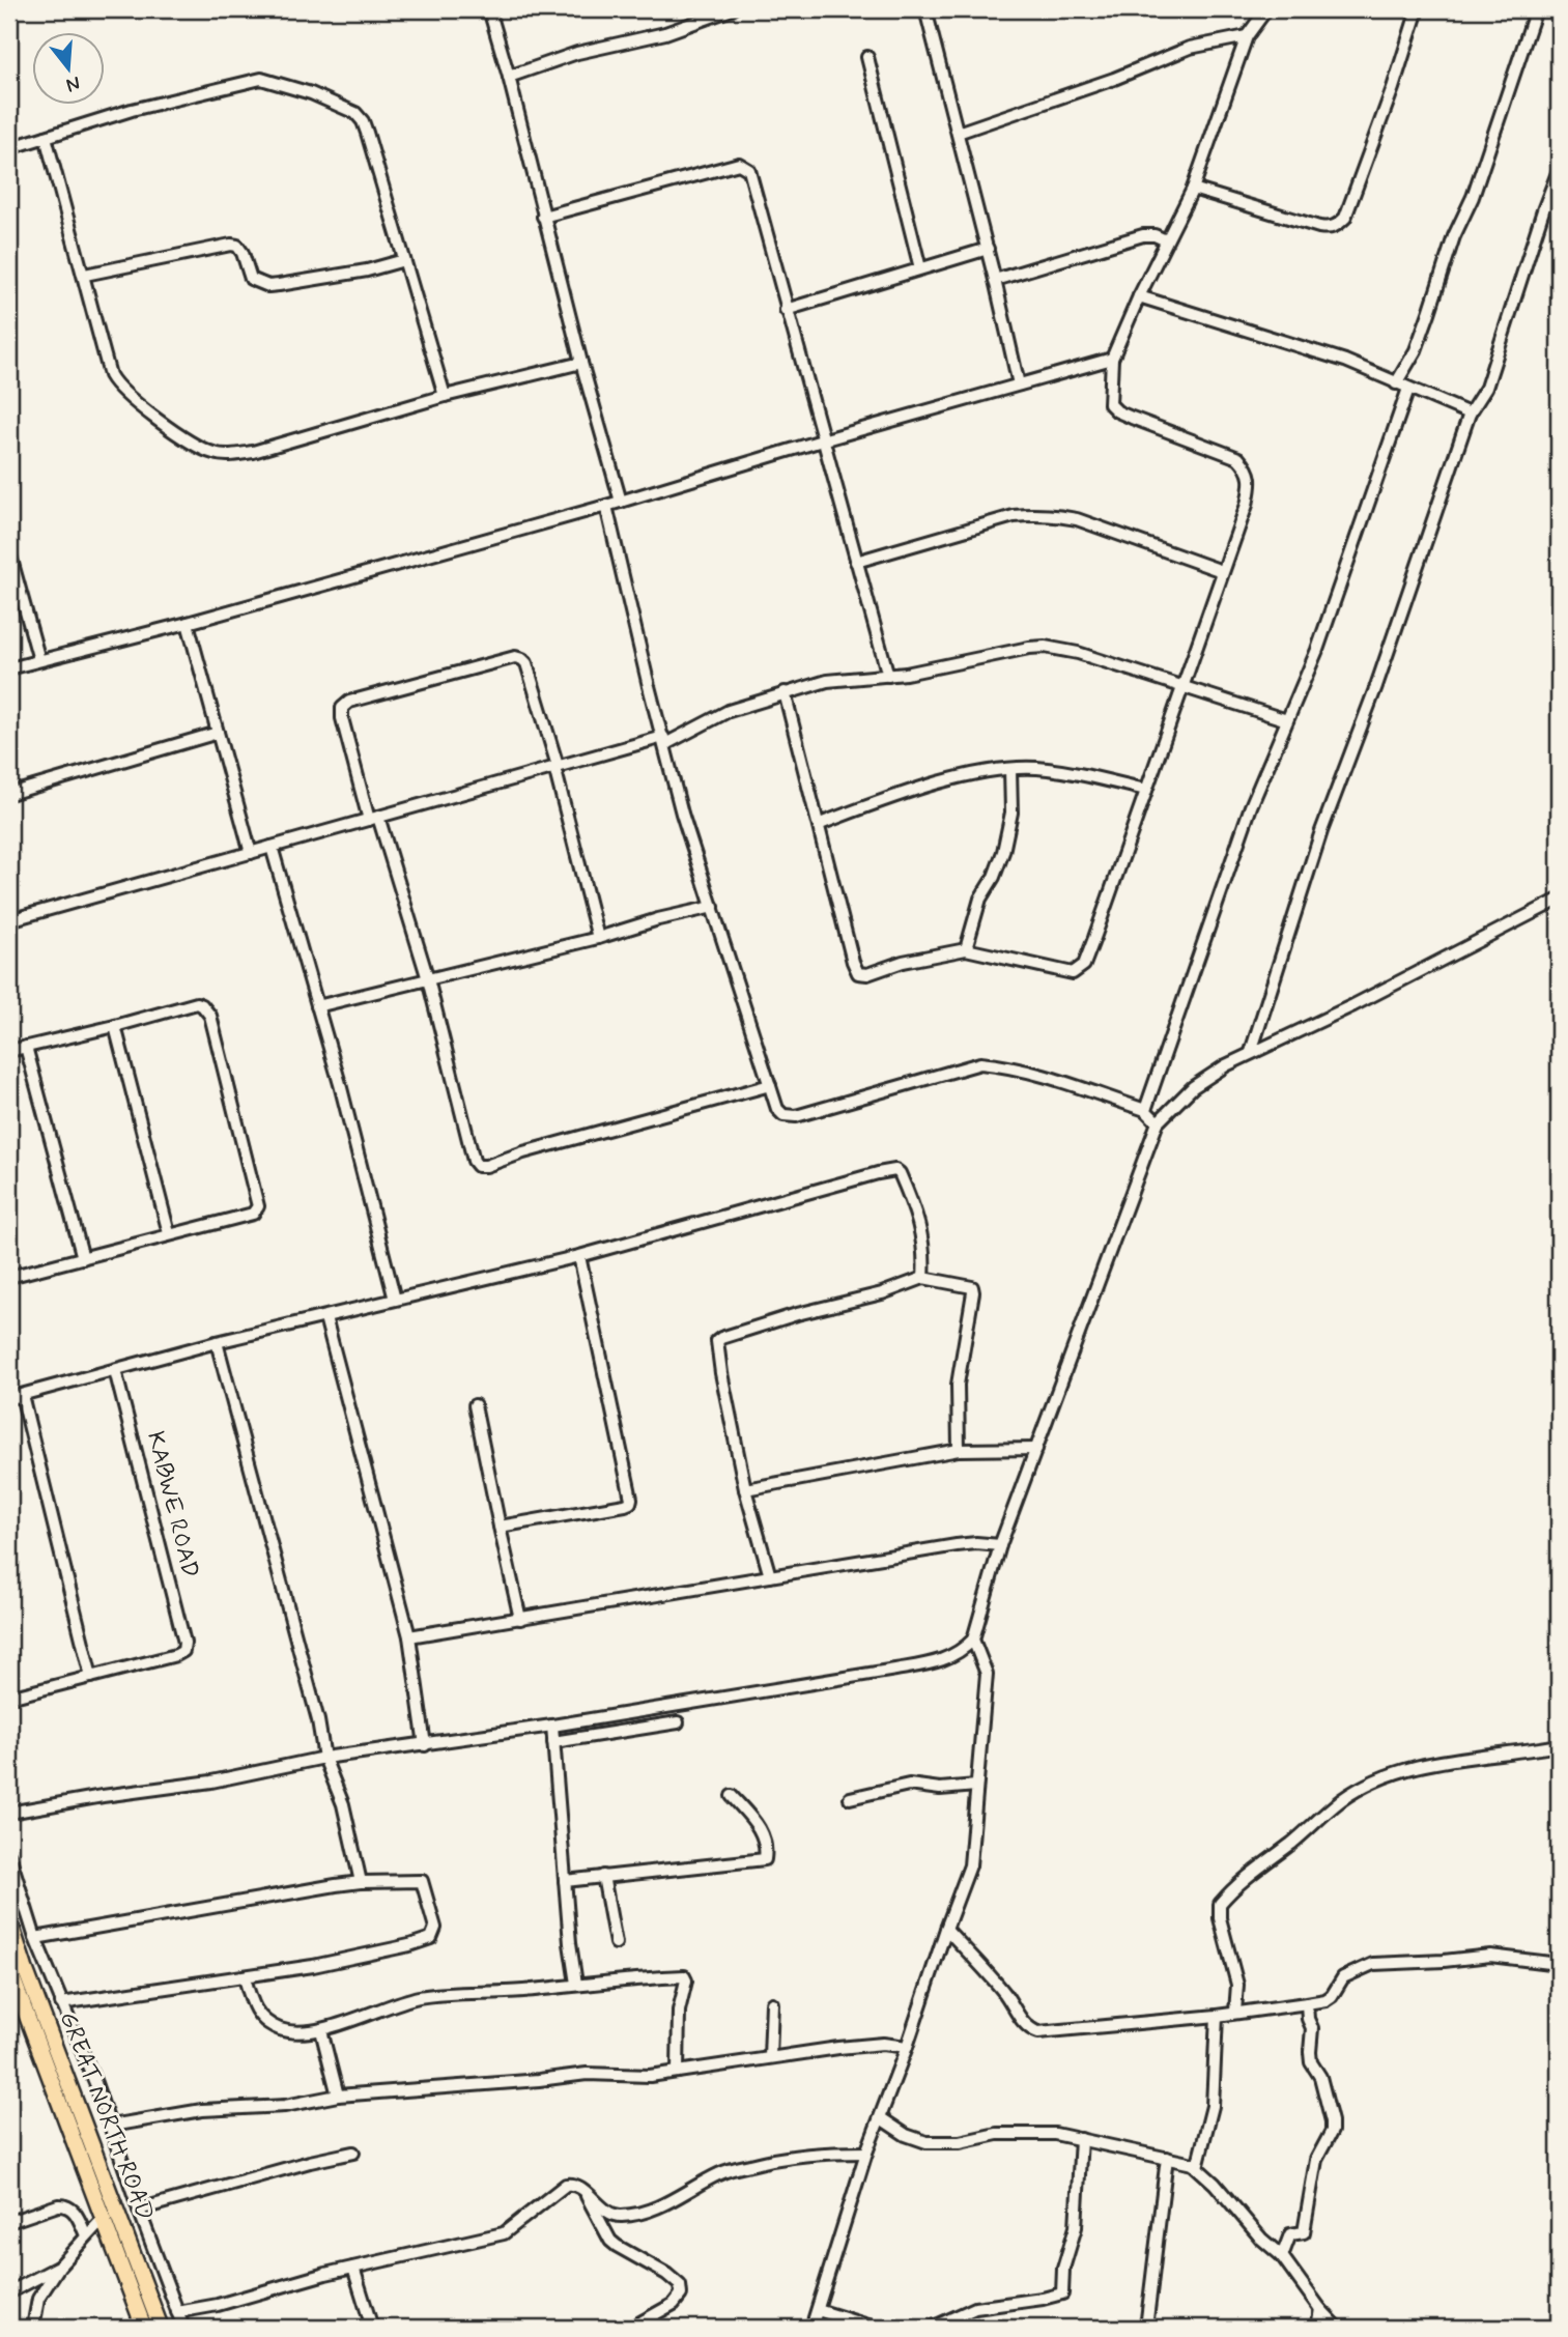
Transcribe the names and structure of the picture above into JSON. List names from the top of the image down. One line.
{"streets":{"main road":["GREAT NORTH ROAD"],"street":["KABWE ROAD"]},"north":"bottom"}
